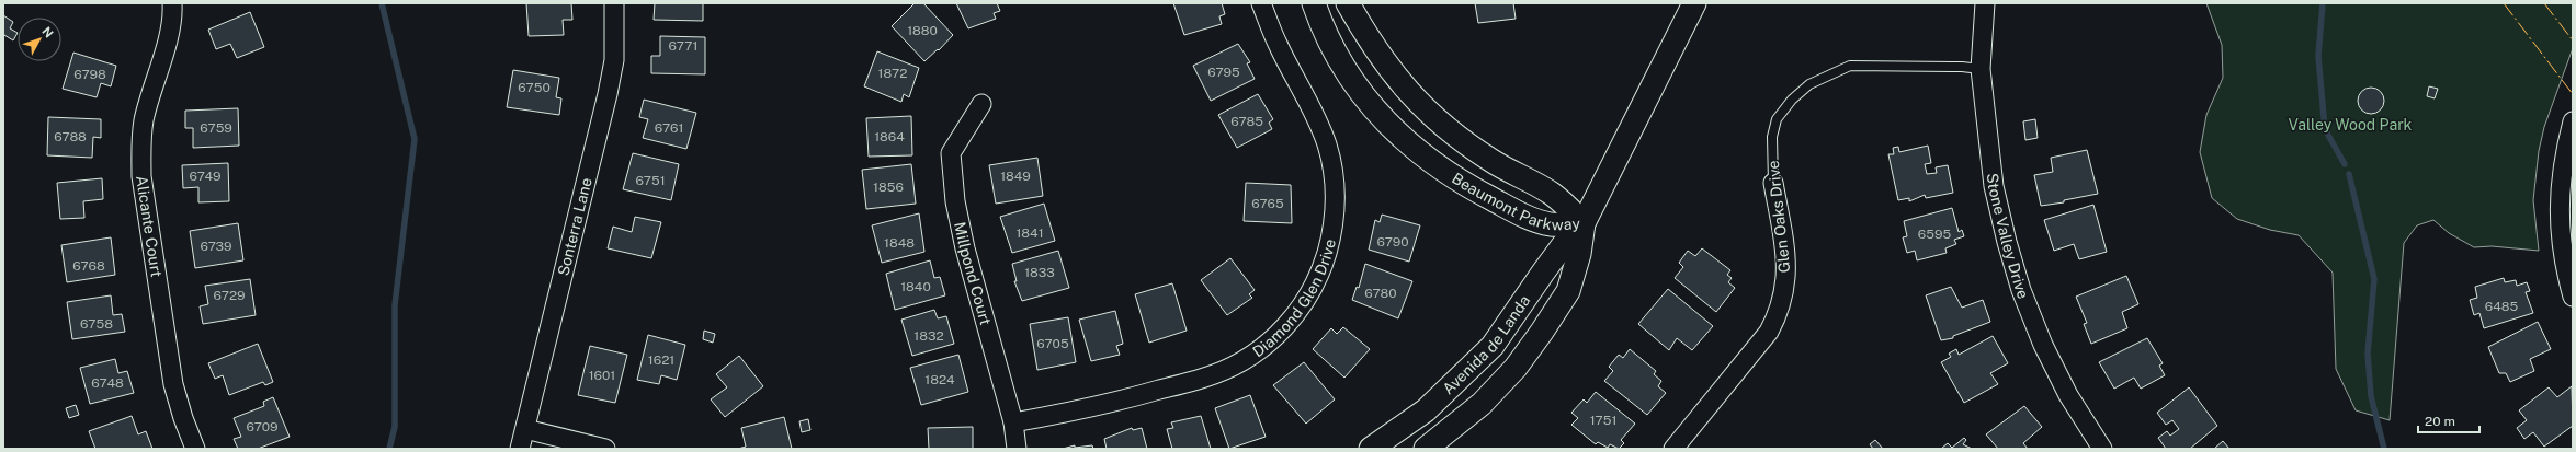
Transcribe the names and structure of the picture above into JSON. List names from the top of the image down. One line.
{"streets":{"street":["Beaumont Parkway","Glen Oaks Drive","Alicante Court","Sonterra Lane","Stone Valley Drive","Millpond Court","Diamond Glen Drive","Avenida de Landa"]},"crossings":[["Beaumont Parkway","Avenida de Landa"],["Glen Oaks Drive","Stone Valley Drive"],["Millpond Court","Diamond Glen Drive"]],"parks":["Valley Wood Park"],"house_numbers":["1880","6771","6795","1872","6798","6750","6785","6759","6761","6788","1864","6749","1849","6751","1856","6765","1841","6595","6790","1848","6739","6768","1833","1840","6780","6729","6485","6758","1832","6705","1621","1601","1824","6748","1751","6709"],"scale_bar":"20 m","north":"top right"}
